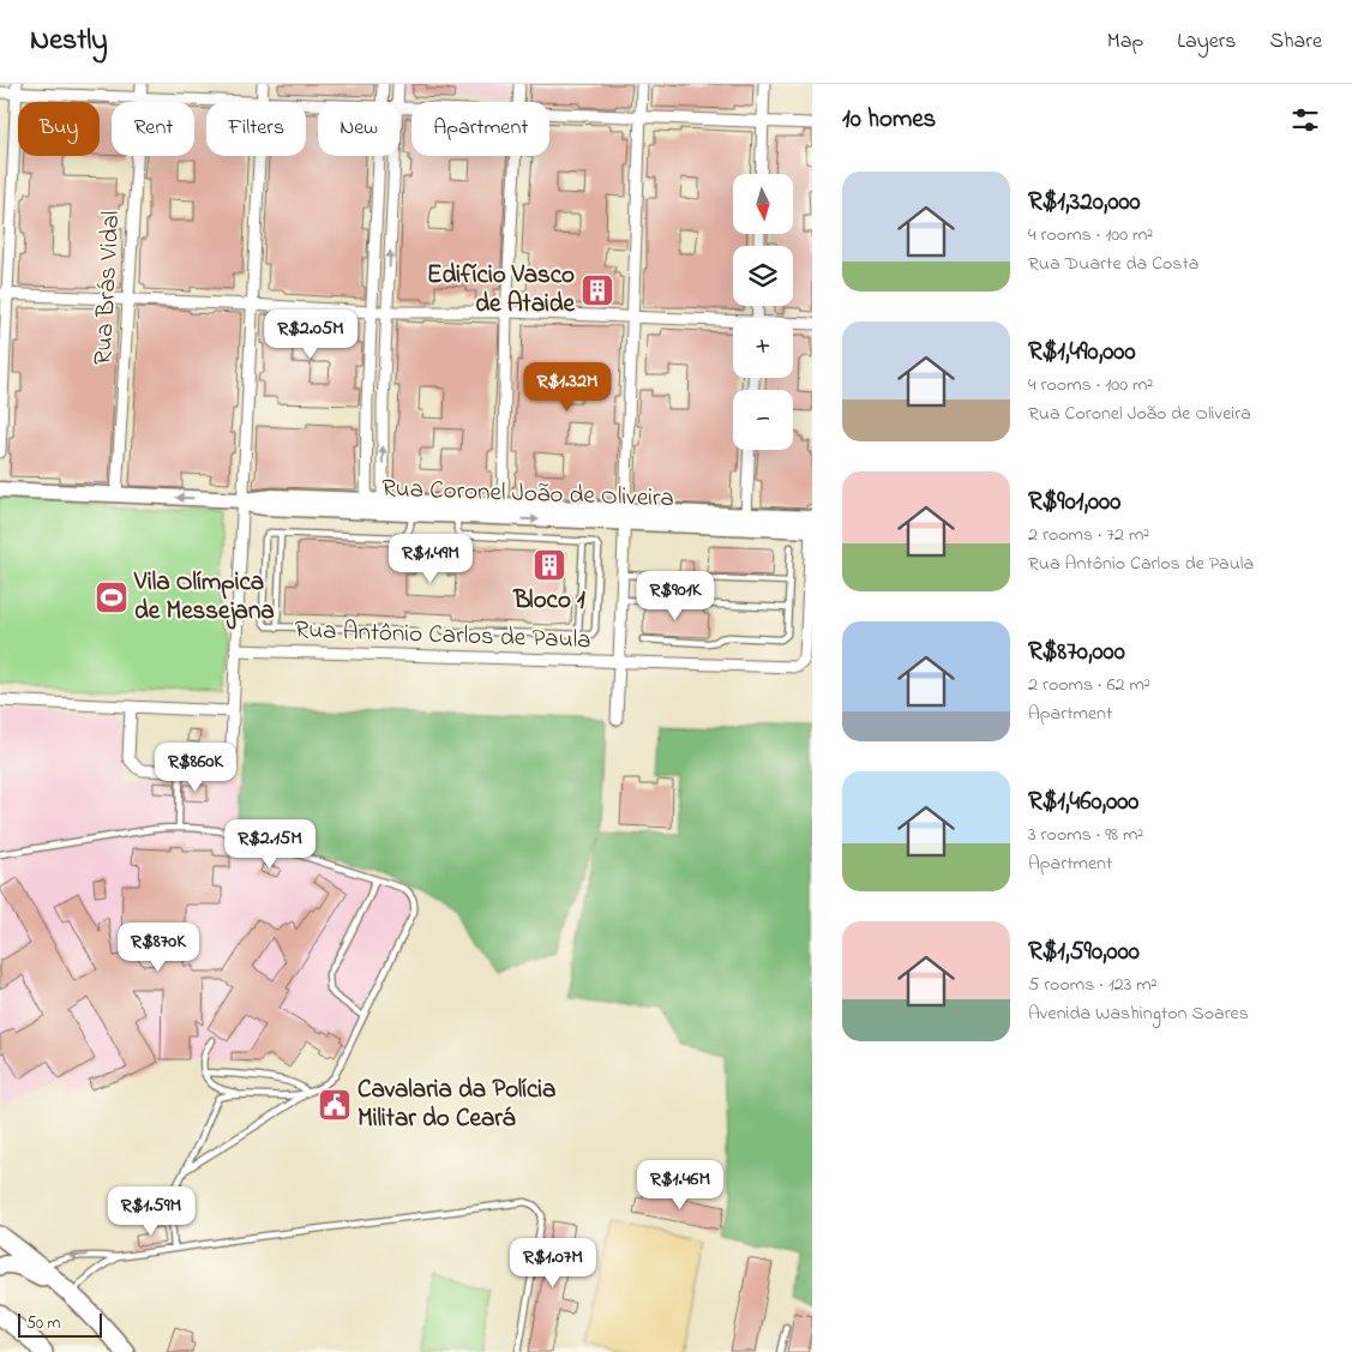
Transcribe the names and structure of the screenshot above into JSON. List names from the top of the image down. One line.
{"streets":{"street":["Rua Brás Vidal","Rua Coronel João de Oliveira","Rua Antônio Carlos de Paula"]},"crossings":[["Rua Brás Vidal","Rua Coronel João de Oliveira"],["Rua Coronel João de Oliveira","Rua Antônio Carlos de Paula"]],"places":{"building":["Edifício Vasco de Ataide","Bloco 1"],"sports":["Vila Olímpica de Messejana"],"public building":["Cavalaria da Polícia Militar do Ceará"]},"scale_bar":"50 m","north":"bottom","page":{"header":"Nestly","nav":["Map","Layers","Share"],"heading":"10 homes","chip":["Buy","Rent","Filters","New","Apartment"],"list":[{"name":"R$1,320,000","note":"4 rooms · 100 m² · Rua Duarte da Costa"},{"name":"R$1,490,000","note":"4 rooms · 100 m² · Rua Coronel João de Oliveira"},{"name":"R$901,000","note":"2 rooms · 72 m² · Rua Antônio Carlos de Paula"},{"name":"R$870,000","note":"2 rooms · 62 m² · Apartment"},{"name":"R$1,460,000","note":"3 rooms · 98 m² · Apartment"},{"name":"R$1,590,000","note":"5 rooms · 123 m² · Avenida Washington Soares"}],"map_buttons":["+","−"],"price":["R$2.05M","R$1.32M","R$1.49M","R$901K","R$860K","R$2.15M","R$870K","R$1.46M","R$1.59M","R$1.07M"],"scale":"50 m"}}
